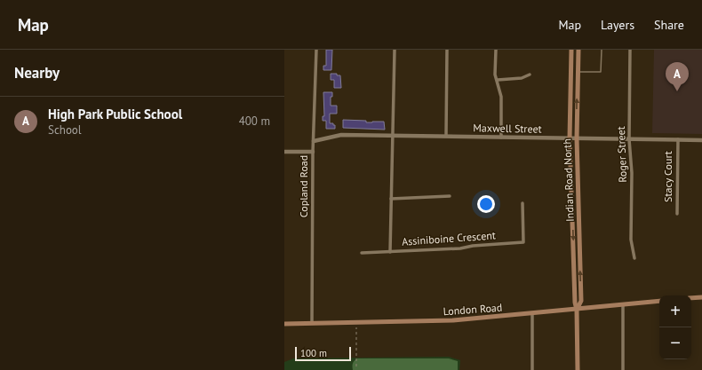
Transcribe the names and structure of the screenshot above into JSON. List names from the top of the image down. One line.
{"streets":{"main road":["Indian Road North","London Road"],"street":["Maxwell Street","Roger Street","Stacy Court","Copland Road","Assiniboine Crescent"]},"crossings":[["Maxwell Street","Roger Street"],["Maxwell Street","Stacy Court"],["Maxwell Street","Indian Road North"],["Maxwell Street","Copland Road"],["Maxwell Street","Assiniboine Crescent"],["Indian Road North","London Road"],["Copland Road","London Road"]],"scale_bar":"100 m","page":{"header":"Map","nav":["Map","Layers","Share"],"heading":"Nearby","pins":"A","list":[{"mark":"A","name":"High Park Public School","note":"School","value":"400 m"}],"map_buttons":["+","−"],"scale":"100 m"}}
